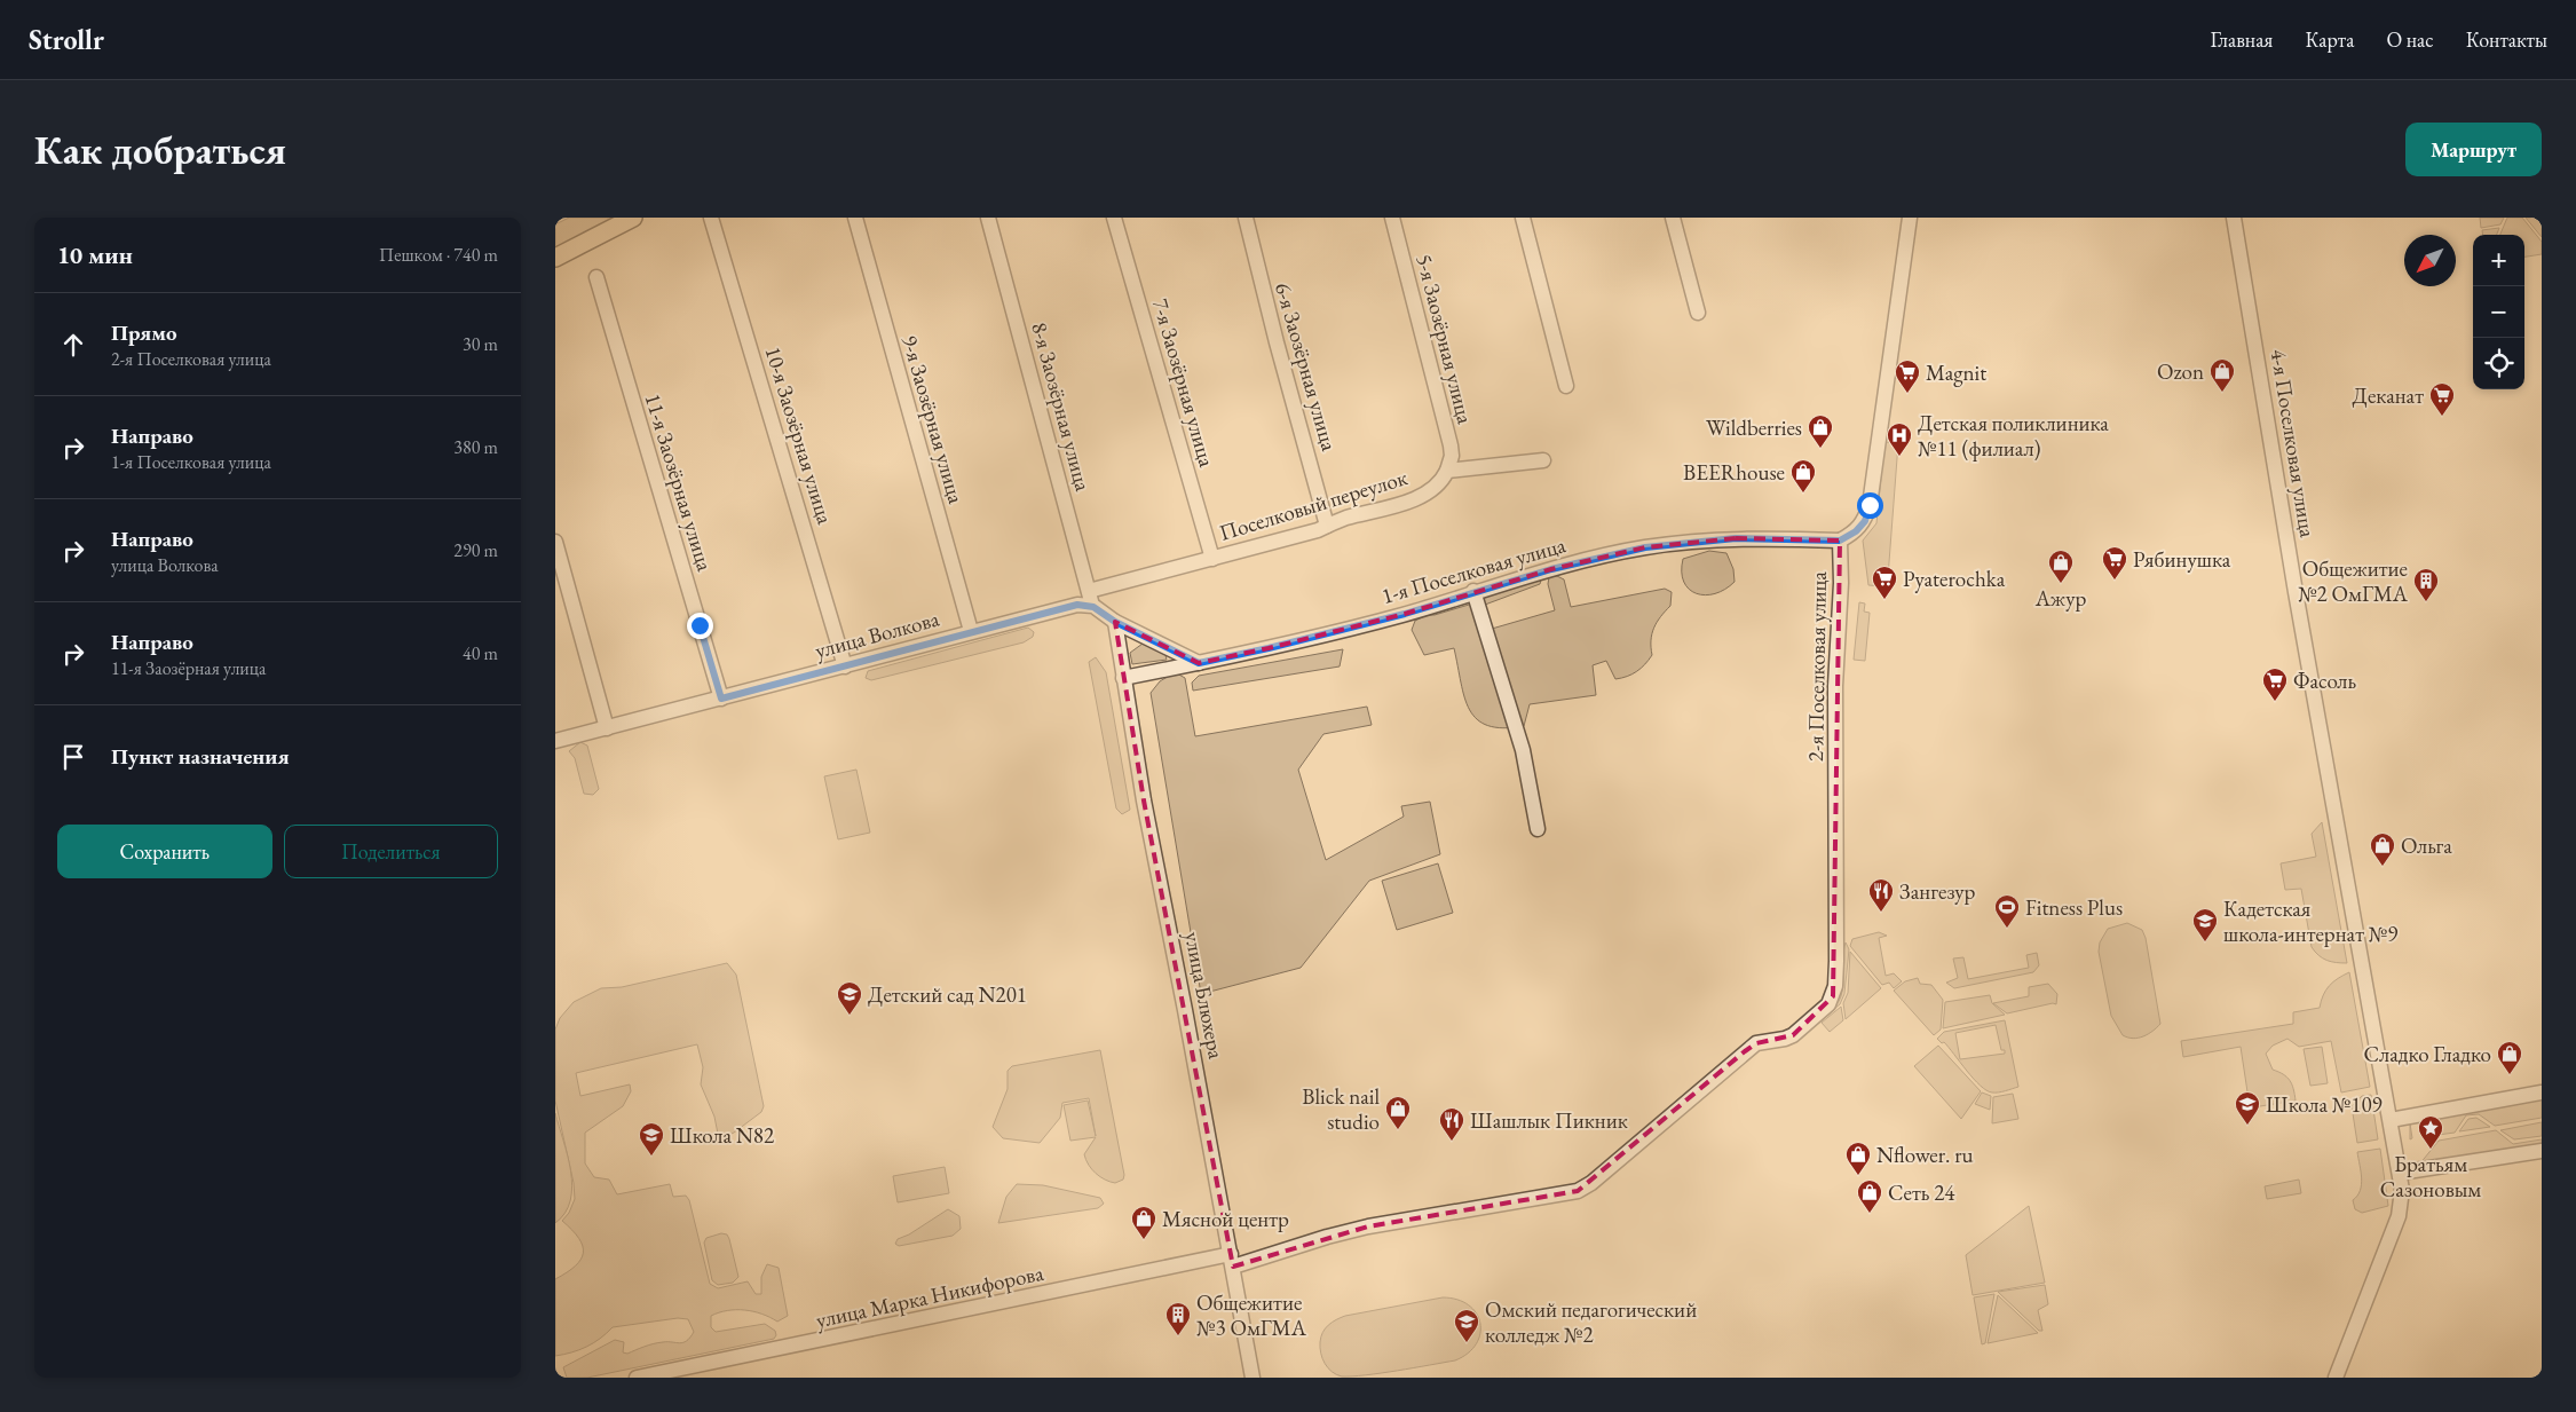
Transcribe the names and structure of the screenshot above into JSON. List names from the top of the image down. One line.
{"streets":{"street":["5-я Заозёрная улица","6-я Заозёрная улица","7-я Заозёрная улица","8-я Заозёрная улица","9-я Заозёрная улица","10-я Заозёрная улица","4-я Поселковая улица","11-я Заозёрная улица","Поселковый переулок","1-я Поселковая улица","улица Волкова","2-я Поселковая улица","улица Блюхера","улица Марка Никифорова"]},"crossings":[["5-я Заозёрная улица","Поселковый переулок"],["6-я Заозёрная улица","Поселковый переулок"],["7-я Заозёрная улица","Поселковый переулок"],["8-я Заозёрная улица","Поселковый переулок"],["8-я Заозёрная улица","улица Волкова"],["9-я Заозёрная улица","улица Волкова"],["10-я Заозёрная улица","улица Волкова"],["11-я Заозёрная улица","улица Волкова"],["1-я Поселковая улица","2-я Поселковая улица"],["1-я Поселковая улица","улица Блюхера"],["2-я Поселковая улица","улица Блюхера"],["2-я Поселковая улица","улица Марка Никифорова"],["улица Блюхера","улица Марка Никифорова"]],"places":{"shop":["Ozon","Wildberries","BEERhouse","Ажур","Ольга","Сладко Гладко","Blick nail studio","Nflower. ru","Сеть 24","Мясной центр"],"supermarket":["Magnit","Деканат","Рябинушка","Pyaterochka","Фасоль"],"hospital":["Детская поликлиника №11 (филиал)"],"building":["Общежитие №2 ОмГМА","Общежитие №3 ОмГМА"],"restaurant":["Зангезур","Шашлык Пикник"],"sports":["Fitness Plus"],"school or university":["Кадетская школа-интернат №9","Детский сад N201","Школа №109","Школа N82","Омский педагогический колледж №2"],"place":["Братьям Сазоновым"]},"north":"bottom left","page":{"header":"Strollr","nav":["Главная","Карта","О нас","Контакты"],"buttons":["Маршрут",["Сохранить","Поделиться"]],"title":"Как добраться","heading":["10 мин","Пешком · 740 m"],"map_buttons":["+","−"],"list":[["Прямо","2-я Поселковая улица","30 m"],["Направо","1-я Поселковая улица","380 m"],["Направо","улица Волкова","290 m"],["Направо","11-я Заозёрная улица","40 m"],"Пункт назначения"]}}
